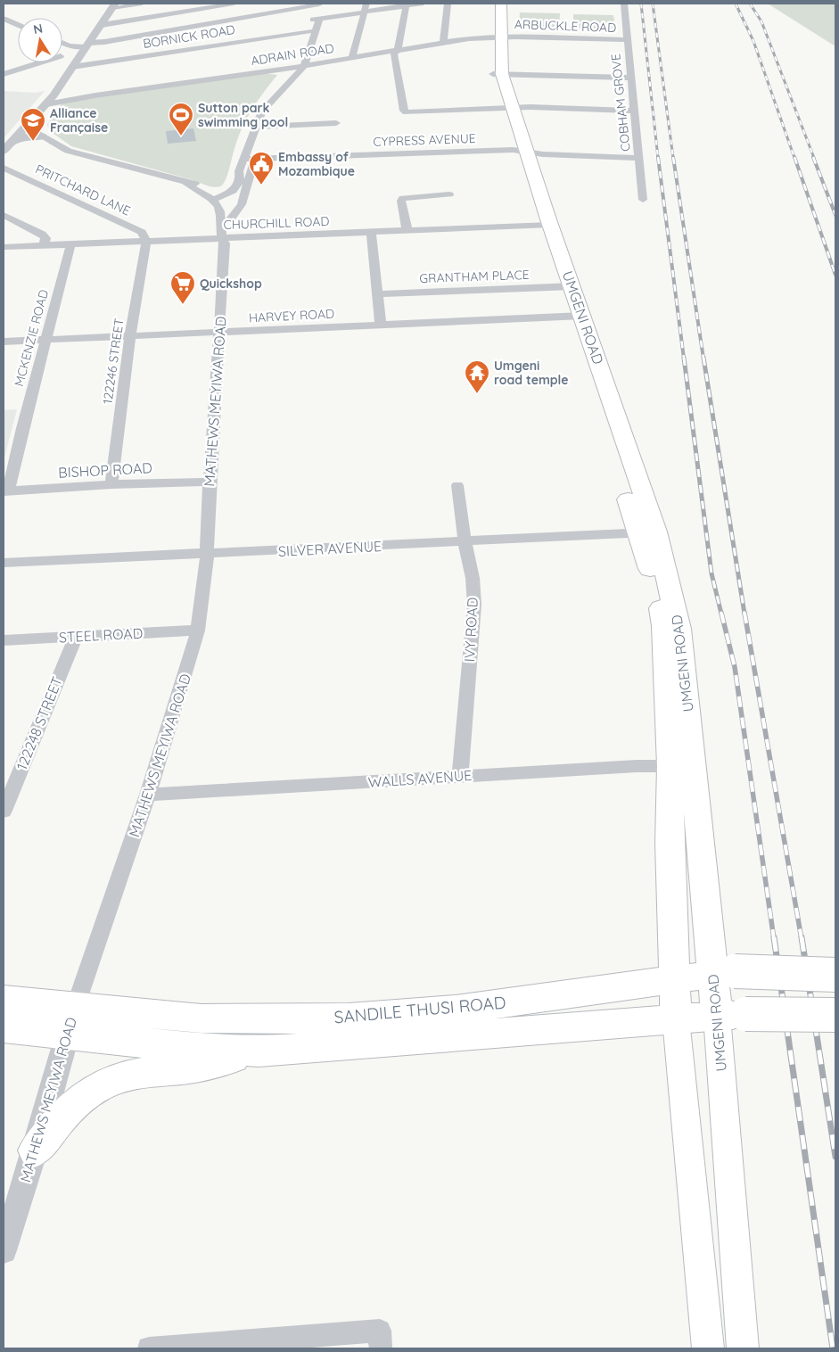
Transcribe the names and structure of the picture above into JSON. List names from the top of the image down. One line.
{"streets":{"main road":["UMGENI ROAD","SANDILE THUSI ROAD"],"street":["ARBUCKLE ROAD","BORNICK ROAD","ADRAIN ROAD","COBHAM GROVE","CYPRESS AVENUE","PRITCHARD LANE","CHURCHILL ROAD","GRANTHAM PLACE","HARVEY ROAD","MCKENZIE ROAD","122246 STREET","MATHEWS MEYIWA ROAD","BISHOP ROAD","SILVER AVENUE","IVY ROAD","STEEL ROAD","122248 STREET","WALLS AVENUE"]},"crossings":[["ARBUCKLE ROAD","ADRAIN ROAD"],["ARBUCKLE ROAD","COBHAM GROVE"],["ARBUCKLE ROAD","UMGENI ROAD"],["ADRAIN ROAD","UMGENI ROAD"],["COBHAM GROVE","CYPRESS AVENUE"],["CYPRESS AVENUE","UMGENI ROAD"],["PRITCHARD LANE","CHURCHILL ROAD"],["PRITCHARD LANE","122246 STREET"],["CHURCHILL ROAD","UMGENI ROAD"],["CHURCHILL ROAD","MCKENZIE ROAD"],["CHURCHILL ROAD","122246 STREET"],["CHURCHILL ROAD","MATHEWS MEYIWA ROAD"],["GRANTHAM PLACE","UMGENI ROAD"],["HARVEY ROAD","UMGENI ROAD"],["HARVEY ROAD","MCKENZIE ROAD"],["HARVEY ROAD","122246 STREET"],["HARVEY ROAD","MATHEWS MEYIWA ROAD"],["UMGENI ROAD","SILVER AVENUE"],["UMGENI ROAD","WALLS AVENUE"],["UMGENI ROAD","SANDILE THUSI ROAD"],["MCKENZIE ROAD","BISHOP ROAD"],["122246 STREET","BISHOP ROAD"],["MATHEWS MEYIWA ROAD","BISHOP ROAD"],["MATHEWS MEYIWA ROAD","SILVER AVENUE"],["MATHEWS MEYIWA ROAD","STEEL ROAD"],["MATHEWS MEYIWA ROAD","WALLS AVENUE"],["MATHEWS MEYIWA ROAD","SANDILE THUSI ROAD"],["SILVER AVENUE","IVY ROAD"],["IVY ROAD","WALLS AVENUE"],["STEEL ROAD","122248 STREET"]],"places":{"sports":["Sutton park swimming pool"],"school or university":["Alliance Française"],"public building":["Embassy of Mozambique"],"supermarket":["Quickshop"],"temple":["Umgeni road temple"]},"north":"top"}
